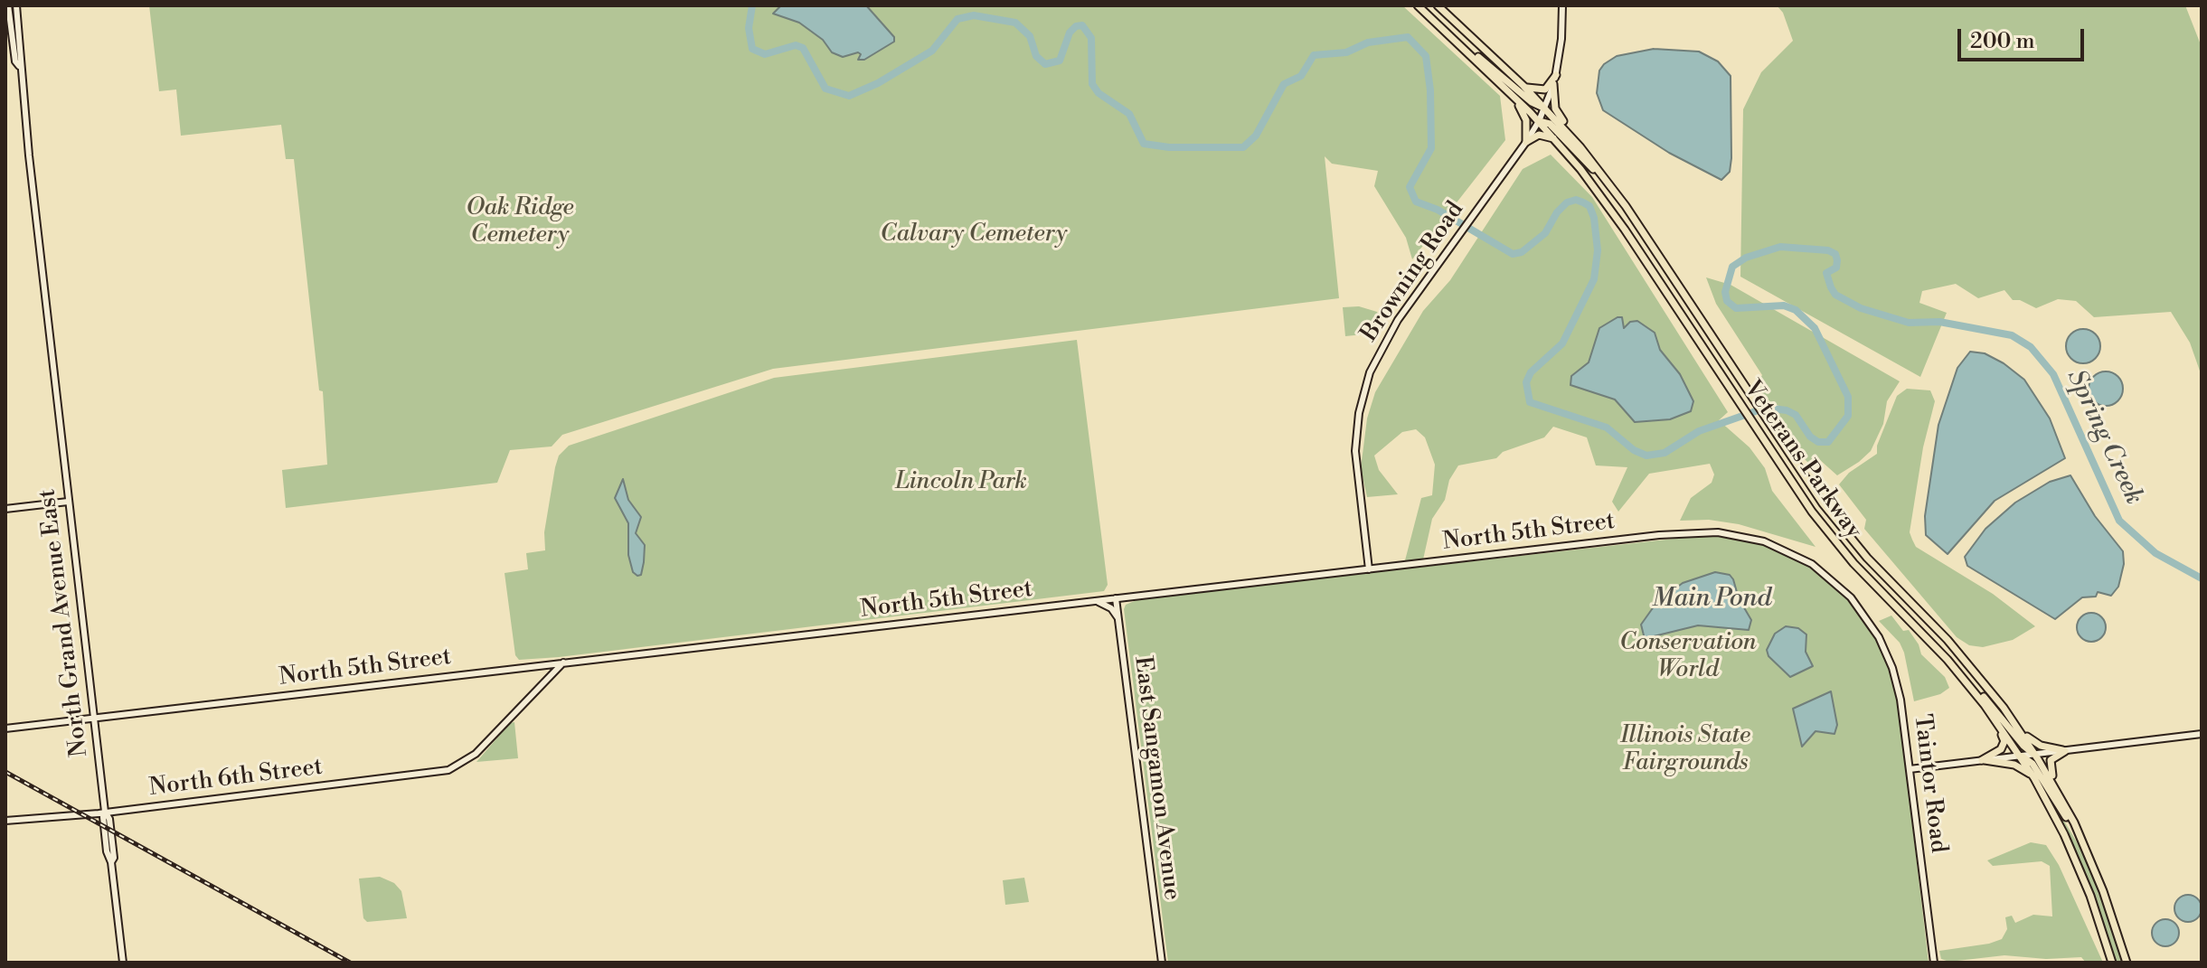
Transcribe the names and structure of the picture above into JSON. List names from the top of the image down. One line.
{"streets":{"highway":["Veterans Parkway"],"main road":["Browning Road","North 5th Street","North Grand Avenue East","North 6th Street","East Sangamon Avenue","Taintor Road"]},"crossings":[["Browning Road","Veterans Parkway"],["Browning Road","North 5th Street"],["North 5th Street","North Grand Avenue East"],["North 5th Street","East Sangamon Avenue"],["North 5th Street","Taintor Road"],["North Grand Avenue East","North 6th Street"]],"water":["Spring Creek","Main Pond"],"parks":["Oak Ridge Cemetery","Calvary Cemetery","Lincoln Park","Conservation World","Illinois State Fairgrounds"],"scale_bar":"200 m"}
